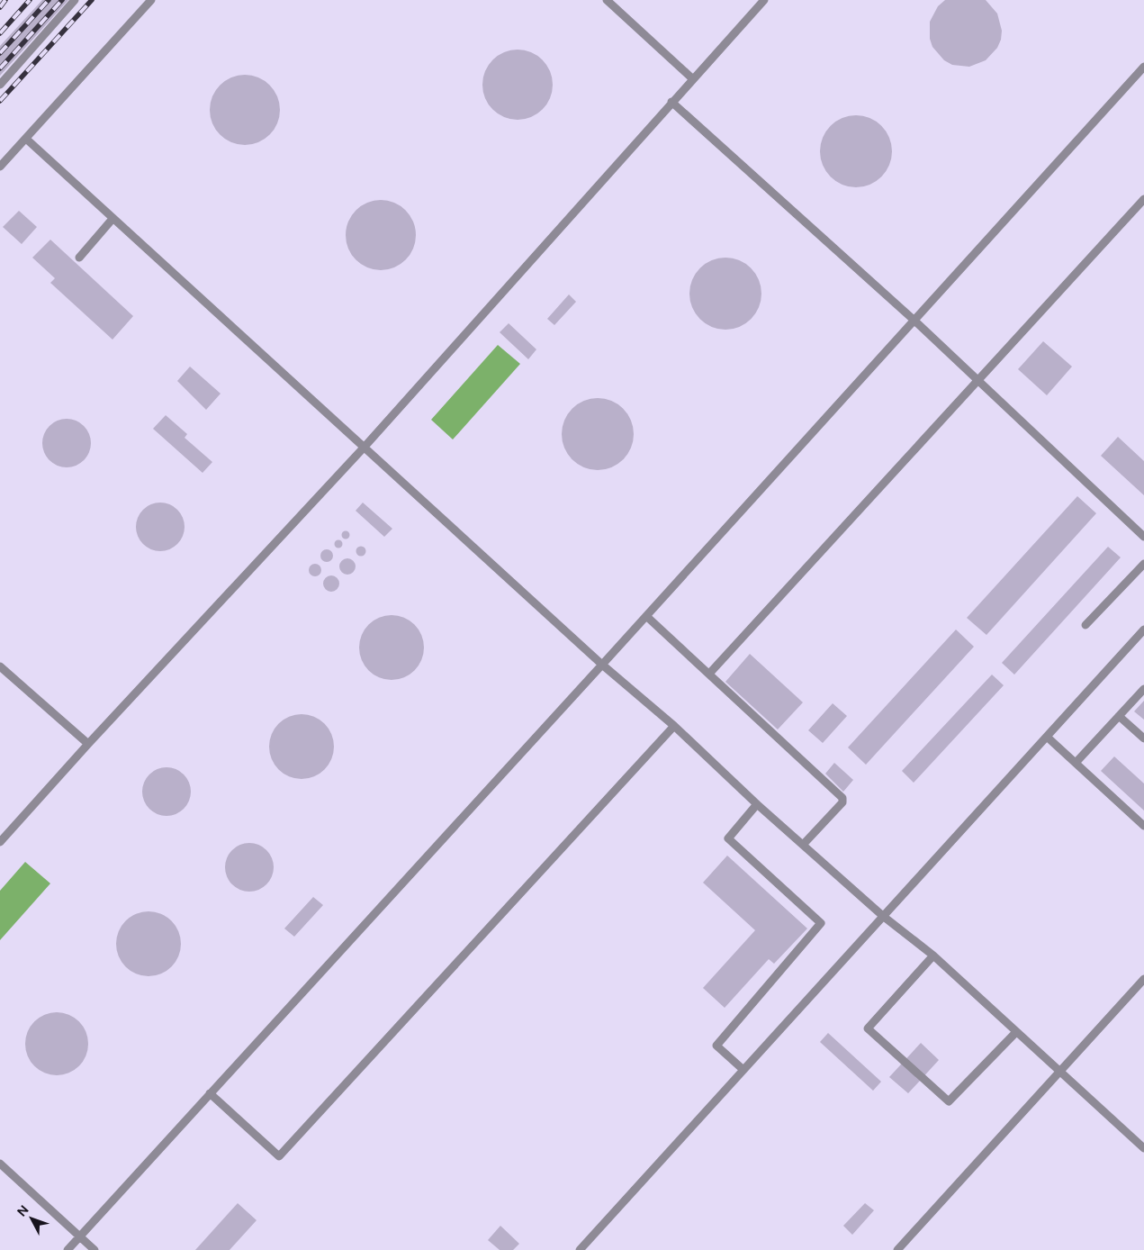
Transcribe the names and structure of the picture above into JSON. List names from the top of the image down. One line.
{"north":"top left"}
